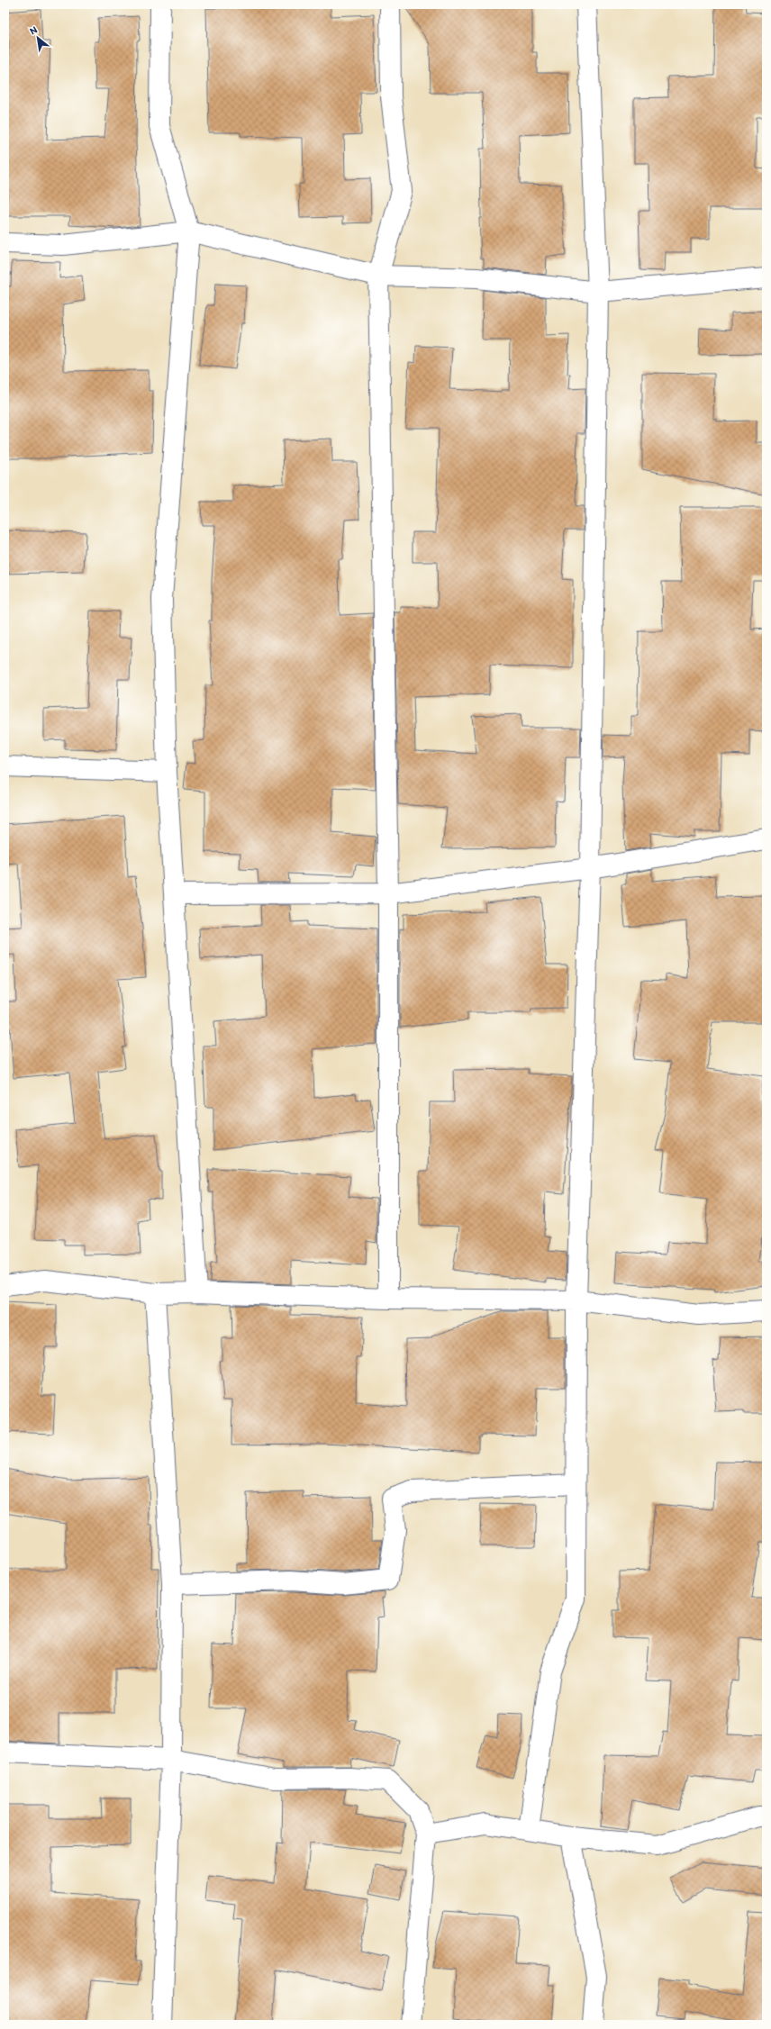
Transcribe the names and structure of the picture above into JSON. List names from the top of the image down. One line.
{"north":"top left"}
